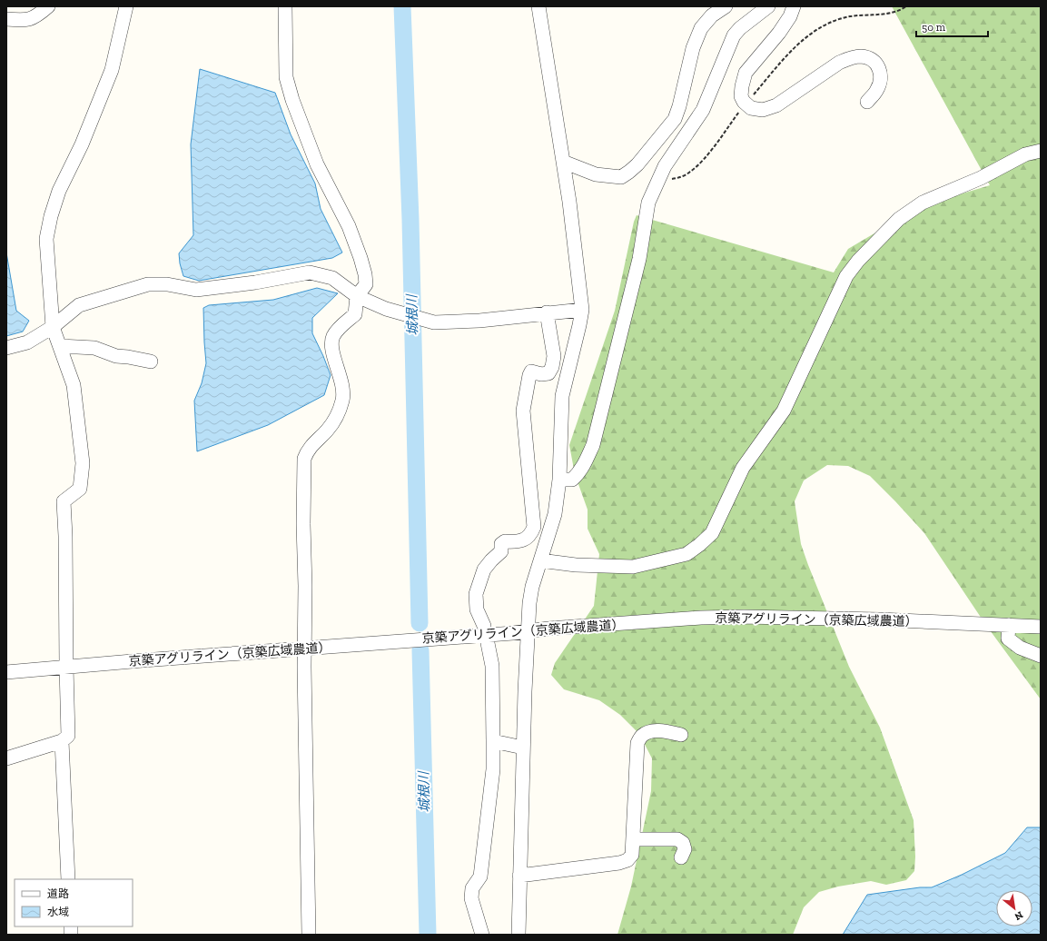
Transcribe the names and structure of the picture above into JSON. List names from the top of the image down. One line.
{"streets":{"street":["京築アグリライン（京築広域農道）"]},"water":["城根川"],"legend":["道路","水域"],"scale_bar":"50 m","north":"bottom right"}
